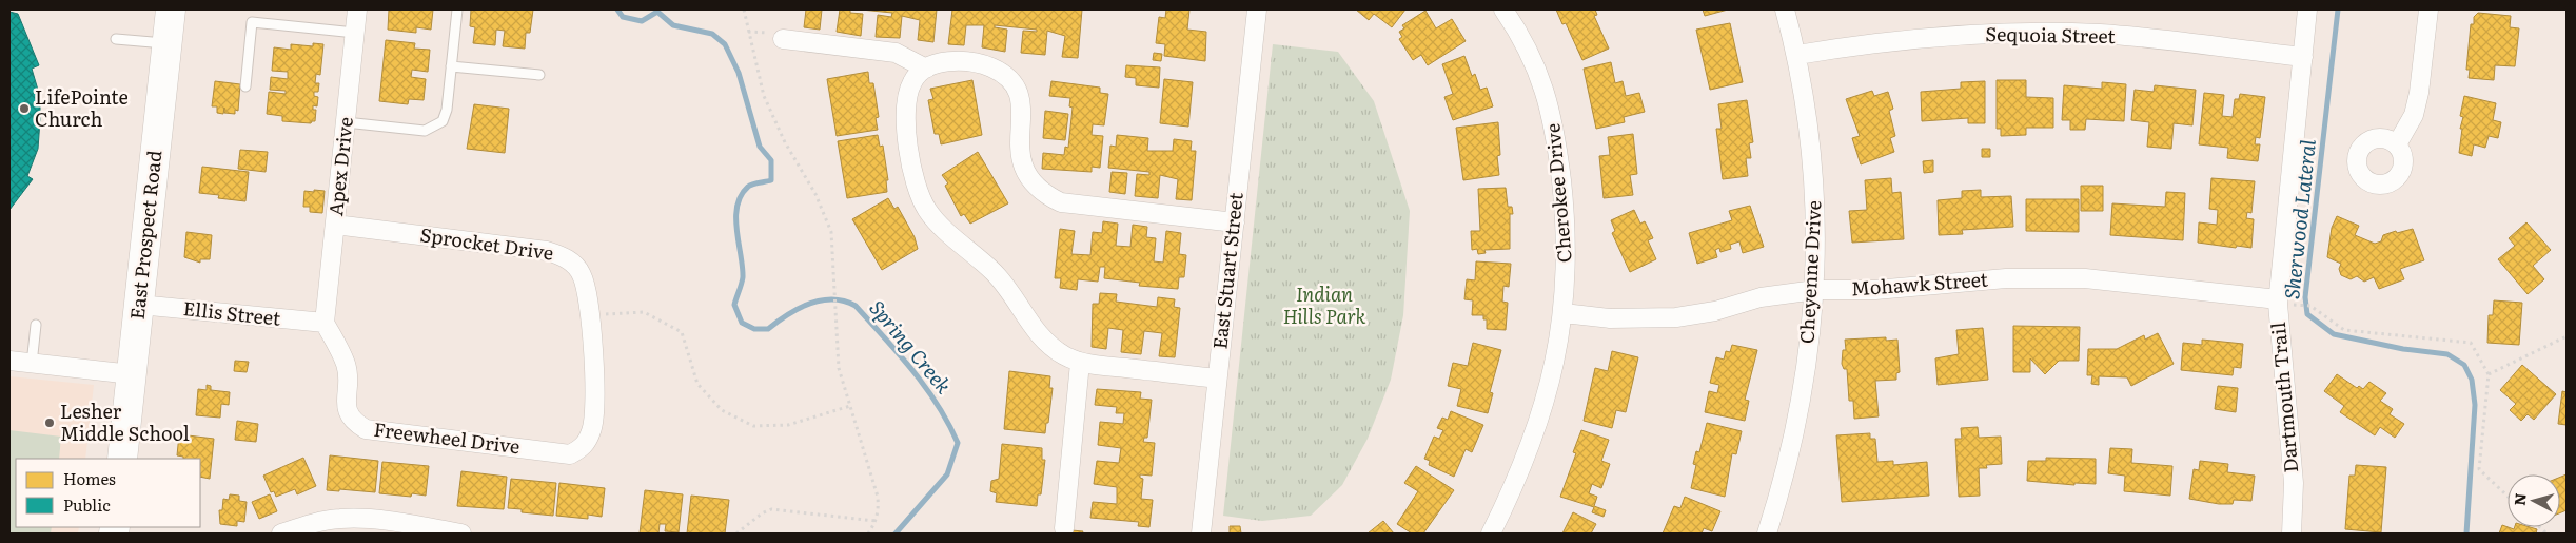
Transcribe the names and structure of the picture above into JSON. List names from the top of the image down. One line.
{"streets":{"main road":["East Prospect Road"],"street":["Sequoia Street","Apex Drive","Cherokee Drive","Sprocket Drive","East Stuart Street","Cheyenne Drive","Mohawk Street","Ellis Street","Dartmouth Trail","Freewheel Drive"]},"crossings":[["Sequoia Street","Cheyenne Drive"],["Sequoia Street","Dartmouth Trail"],["Apex Drive","Sprocket Drive"],["Apex Drive","Ellis Street"],["Apex Drive","Freewheel Drive"],["Cherokee Drive","Mohawk Street"],["East Prospect Road","Ellis Street"],["Sprocket Drive","Freewheel Drive"],["Cheyenne Drive","Mohawk Street"],["Mohawk Street","Dartmouth Trail"],["Ellis Street","Freewheel Drive"]],"water":["Sherwood Lateral","Spring Creek"],"parks":["Indian Hills Park"],"places":["LifePointe Church","Lesher Middle School"],"legend":["Homes","Public"],"north":"left"}
